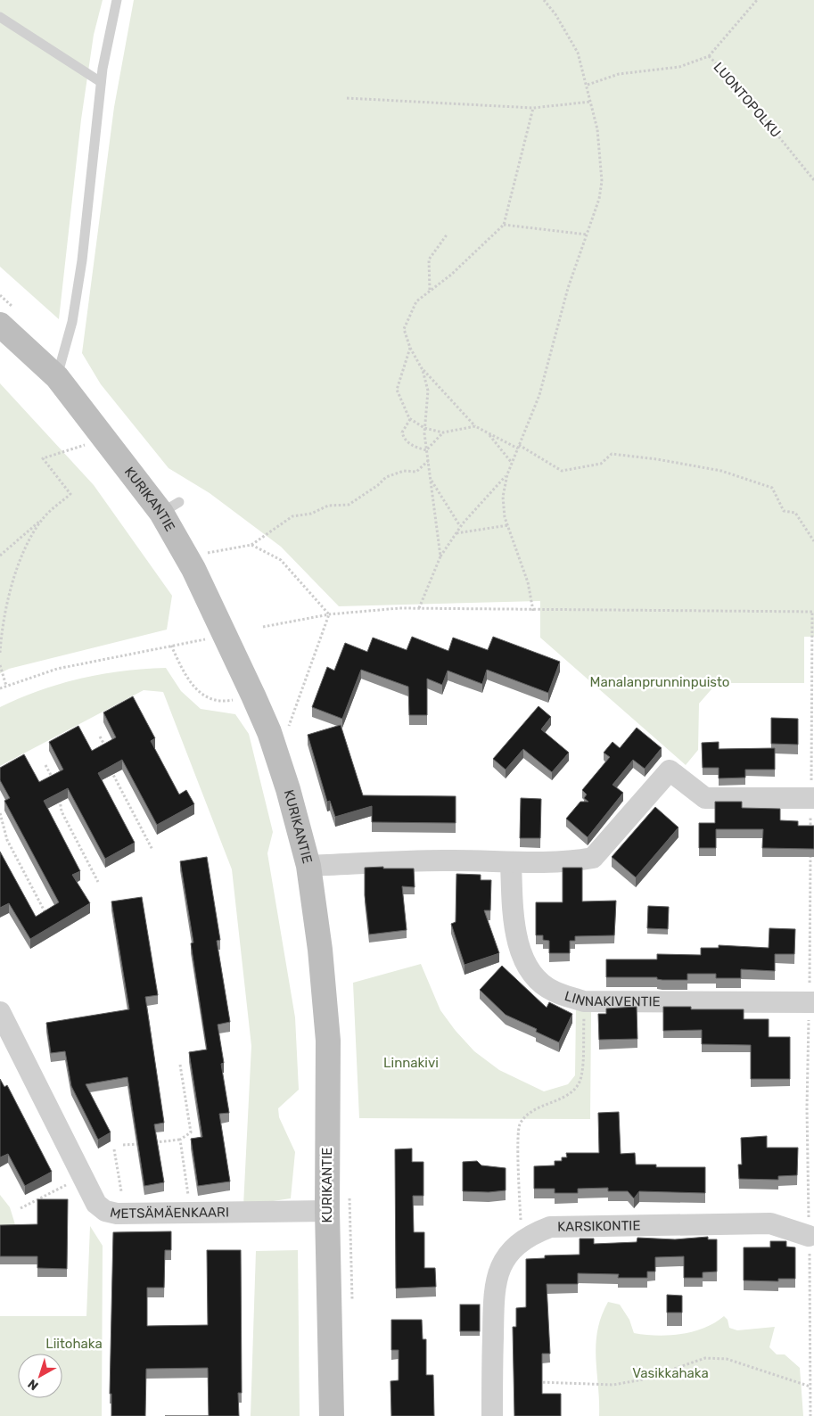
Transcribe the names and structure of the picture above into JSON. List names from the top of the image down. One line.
{"streets":{"main road":["KURIKANTIE"],"street":["LINNAKIVENTIE","METSÄMÄENKAARI","KARSIKONTIE"],"path":["LUONTOPOLKU"]},"crossings":[["KURIKANTIE","METSÄMÄENKAARI"]],"parks":["Manalanprunninpuisto","Linnakivi","Liitohaka","Vasikkahaka"],"north":"bottom left"}
